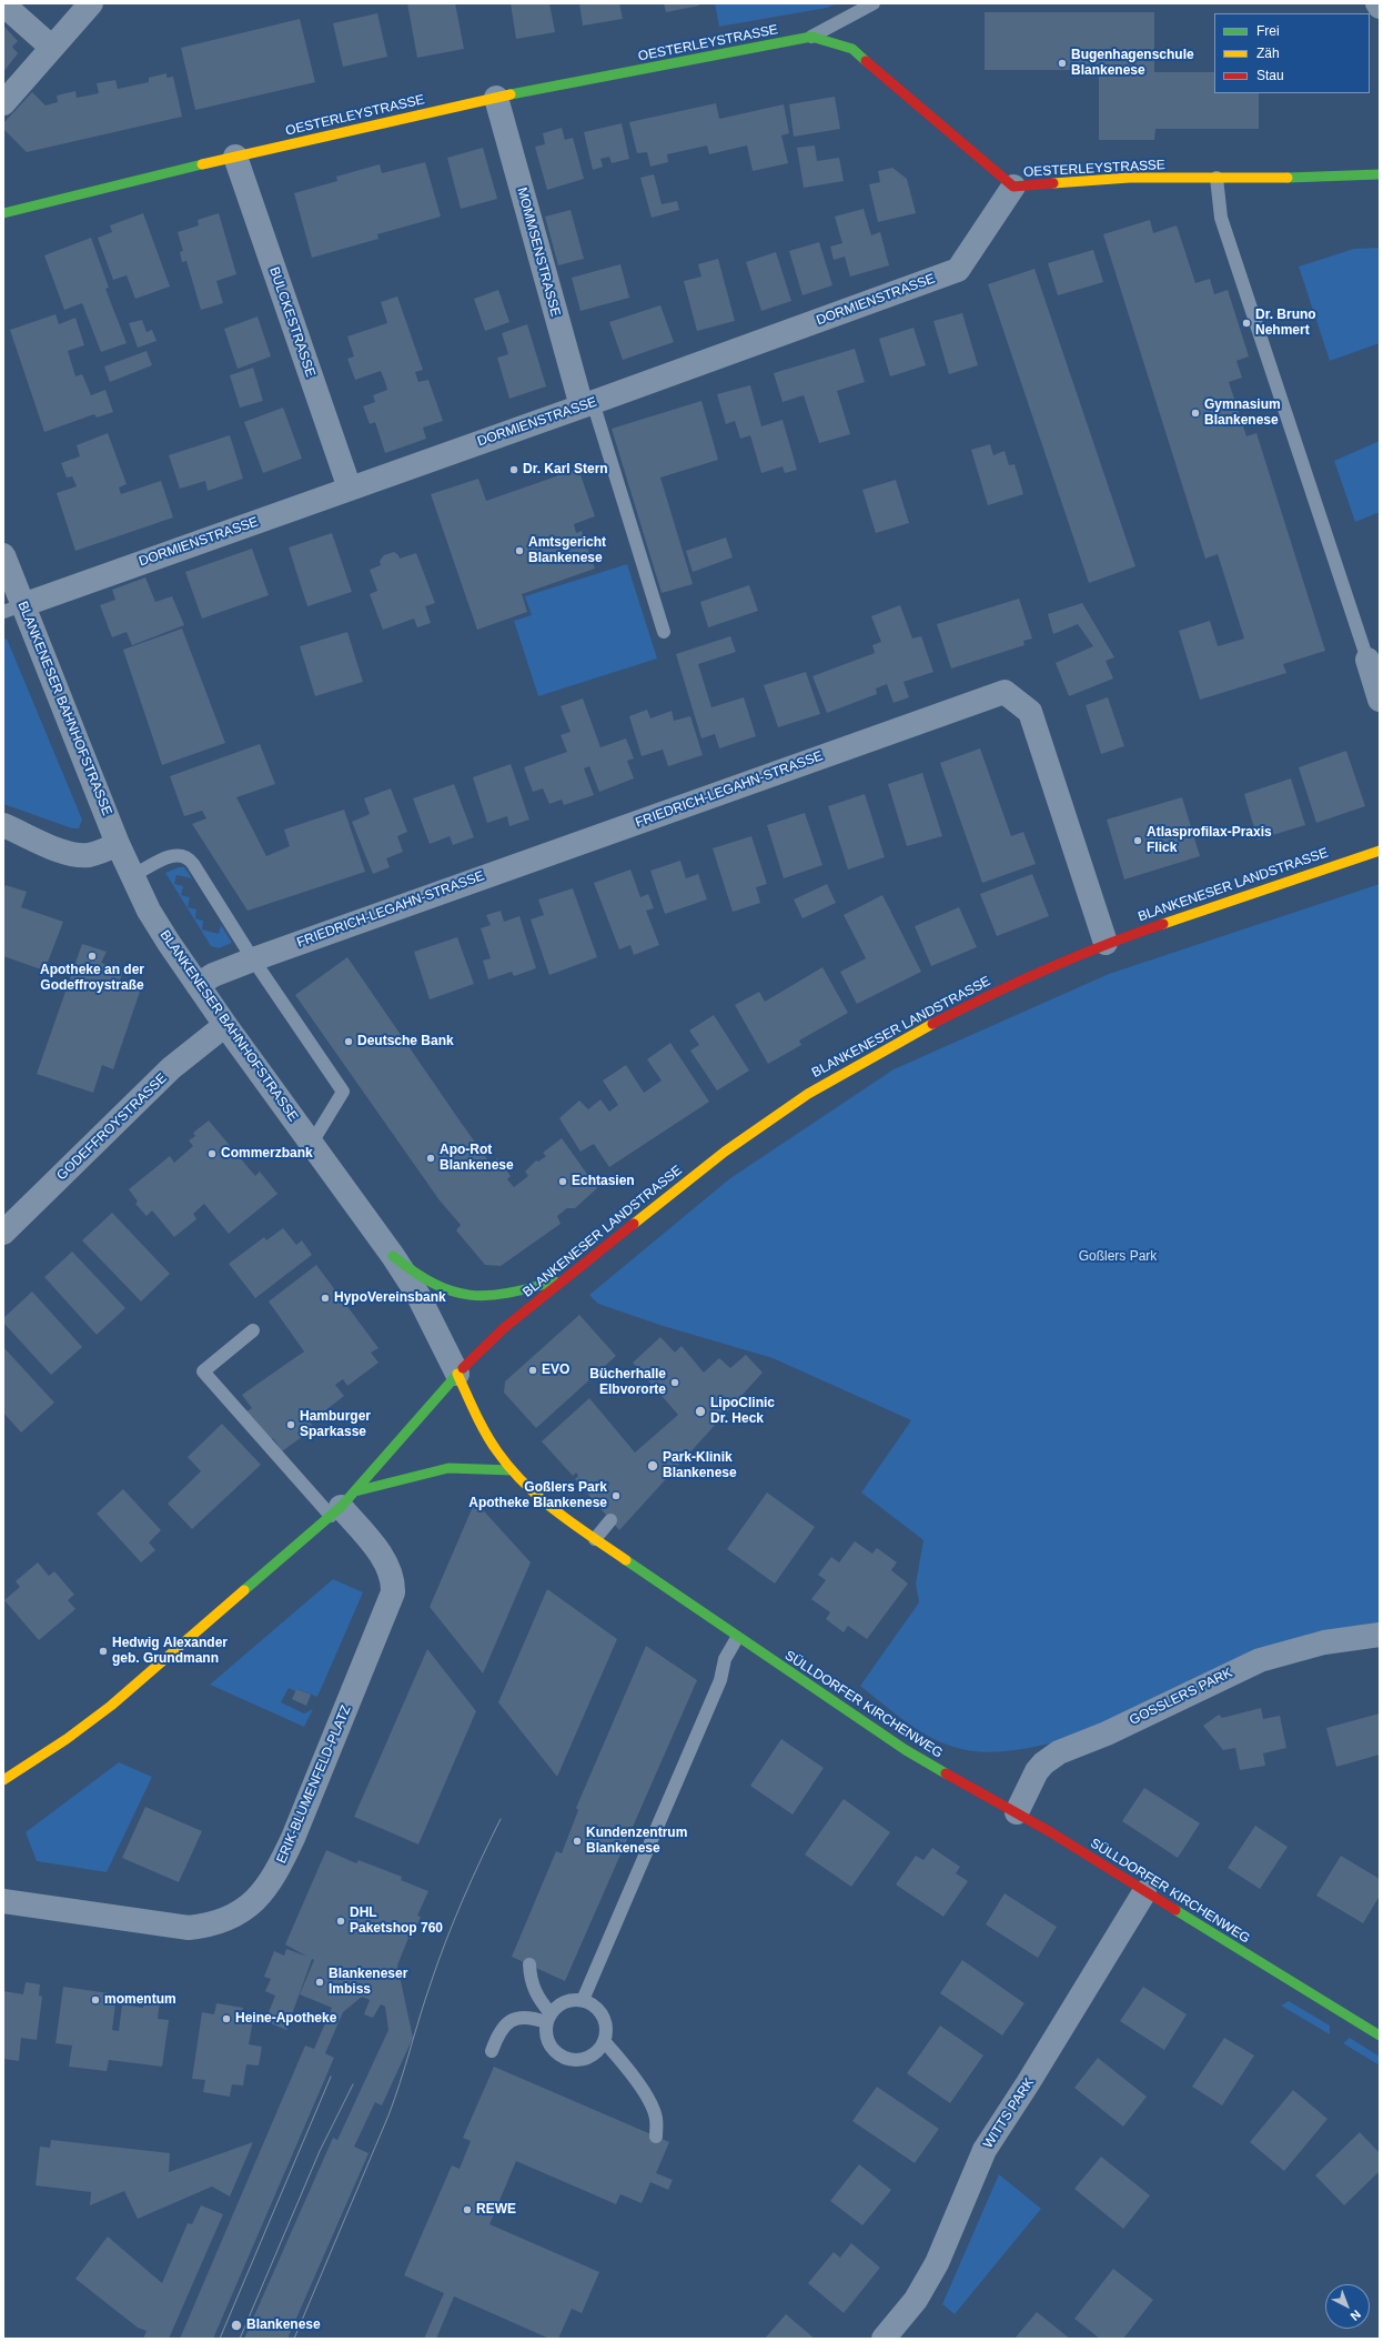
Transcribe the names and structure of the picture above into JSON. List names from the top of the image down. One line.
{"streets":{"street":["OESTERLEYSTRASSE","MOMMSENSTRASSE","DORMIENSTRASSE","BULCKESTRASSE","BLANKENESER BAHNHOFSTRASSE","FRIEDRICH-LEGAHN-STRASSE","BLANKENESER LANDSTRASSE","GODEFFROYSTRASSE","GOSSLERS PARK","SÜLLDORFER KIRCHENWEG","ERIK-BLUMENFELD-PLATZ","WITTS PARK"]},"crossings":[["OESTERLEYSTRASSE","MOMMSENSTRASSE"],["OESTERLEYSTRASSE","DORMIENSTRASSE"],["OESTERLEYSTRASSE","BULCKESTRASSE"],["MOMMSENSTRASSE","DORMIENSTRASSE"],["DORMIENSTRASSE","BULCKESTRASSE"],["DORMIENSTRASSE","BLANKENESER BAHNHOFSTRASSE"],["BLANKENESER BAHNHOFSTRASSE","FRIEDRICH-LEGAHN-STRASSE"],["BLANKENESER BAHNHOFSTRASSE","BLANKENESER LANDSTRASSE"],["BLANKENESER BAHNHOFSTRASSE","GODEFFROYSTRASSE"],["BLANKENESER BAHNHOFSTRASSE","SÜLLDORFER KIRCHENWEG"],["FRIEDRICH-LEGAHN-STRASSE","BLANKENESER LANDSTRASSE"],["BLANKENESER LANDSTRASSE","SÜLLDORFER KIRCHENWEG"],["GOSSLERS PARK","SÜLLDORFER KIRCHENWEG"],["SÜLLDORFER KIRCHENWEG","WITTS PARK"]],"parks":["Goßlers Park"],"places":["Bugenhagenschule Blankenese","Dr. Bruno Nehmert","Gymnasium Blankenese","Dr. Karl Stern","Amtsgericht Blankenese","Atlasprofilax-Praxis Flick","Apotheke an der Godeffroystraße","Deutsche Bank","Commerzbank","Apo-Rot Blankenese","Echtasien","HypoVereinsbank","EVO","Bücherhalle Elbvororte","LipoClinic Dr. Heck","Hamburger Sparkasse","Park-Klinik Blankenese","Goßlers Park Apotheke Blankenese","Hedwig Alexander geb. Grundmann","Kundenzentrum Blankenese","DHL Paketshop 760","Blankeneser Imbiss","momentum","Heine-Apotheke","REWE","Blankenese"],"legend":["Frei","Zäh","Stau"],"north":"bottom right"}
